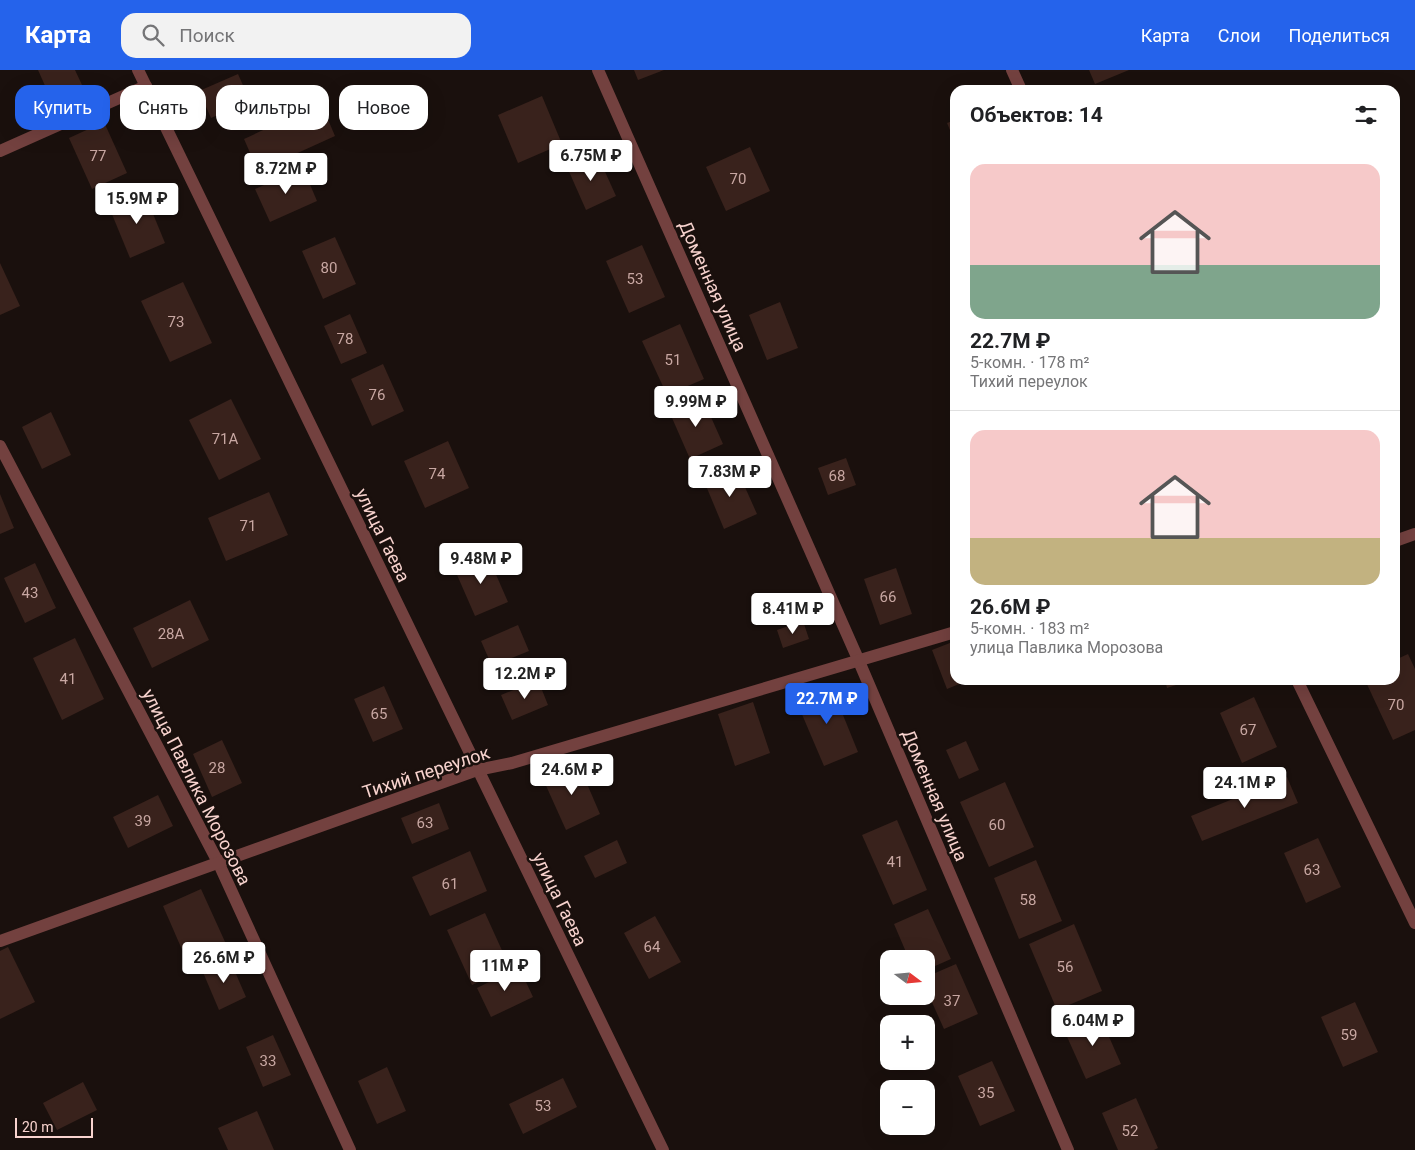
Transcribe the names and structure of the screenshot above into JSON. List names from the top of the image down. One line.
{"streets":{"street":["Доменная улица","улица Гаева","Тихий переулок","улица Павлика Морозова"]},"crossings":[["Доменная улица","Тихий переулок"],["улица Гаева","Тихий переулок"],["Тихий переулок","улица Павлика Морозова"]],"house_numbers":["77","70","80","53","73","78","51","76","71А","74","68","71","43","66","28А","41","70","65","67","28","39","63","60","41","63","61","58","64","56","37","59","33","35","53","52"],"scale_bar":"20 m","north":"right","page":{"header":"Карта","search":"Поиск","nav":["Карта","Слои","Поделиться"],"chip":["Купить","Снять","Фильтры","Новое"],"heading":"Объектов: 14","price":["6.75M ₽","8.72M ₽","15.9M ₽","9.99M ₽","7.83M ₽","9.48M ₽","8.41M ₽","12.2M ₽","22.7M ₽","24.6M ₽","24.1M ₽","26.6M ₽","11M ₽","6.04M ₽"],"list":[{"name":"22.7M ₽","note":"5-комн. · 178 m² · Тихий переулок"},{"name":"26.6M ₽","note":"5-комн. · 183 m² · улица Павлика Морозова"}],"map_buttons":["+","−"],"scale":"20 m"}}
